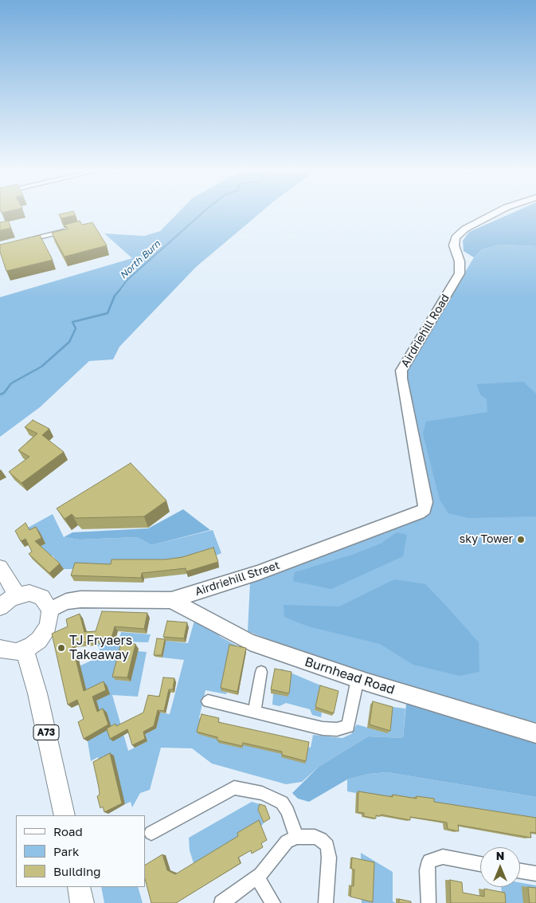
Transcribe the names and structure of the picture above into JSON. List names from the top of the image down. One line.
{"streets":{"main road":["A73"],"street":["Airdriehill Road","Airdriehill Street","Burnhead Road"]},"crossings":[["Airdriehill Road","Airdriehill Street"],["Airdriehill Street","Burnhead Road"]],"water":["North Burn"],"places":["sky Tower","TJ Fryaers Takeaway"],"legend":["Road","Park","Building"],"north":"top"}
